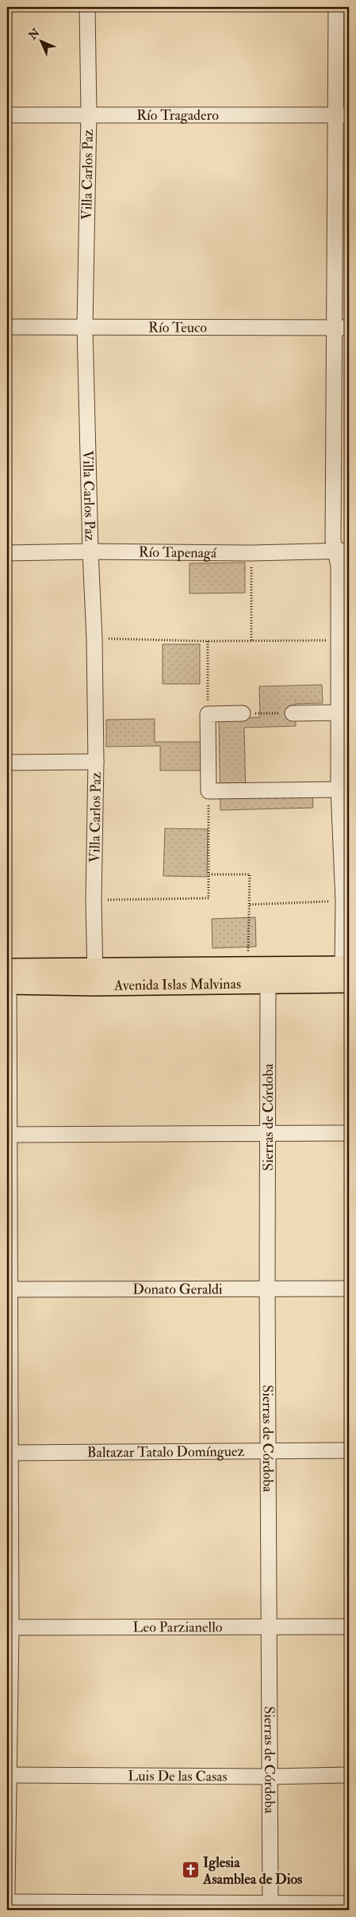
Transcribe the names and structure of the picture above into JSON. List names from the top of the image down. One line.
{"streets":{"main road":["Avenida Islas Malvinas"],"street":["Río Tragadero","Villa Carlos Paz","Río Teuco","Río Tapenagá","Sierras de Córdoba","Donato Geraldi","Baltazar Tatalo Domínguez","Leo Parzianello","Luis De las Casas"]},"crossings":[["Río Tragadero","Villa Carlos Paz"],["Villa Carlos Paz","Río Teuco"],["Villa Carlos Paz","Río Tapenagá"],["Villa Carlos Paz","Avenida Islas Malvinas"],["Avenida Islas Malvinas","Sierras de Córdoba"],["Sierras de Córdoba","Donato Geraldi"],["Sierras de Córdoba","Baltazar Tatalo Domínguez"],["Sierras de Córdoba","Leo Parzianello"],["Sierras de Córdoba","Luis De las Casas"]],"places":{"church":["Iglesia Asamblea de Dios"]},"north":"top left"}
